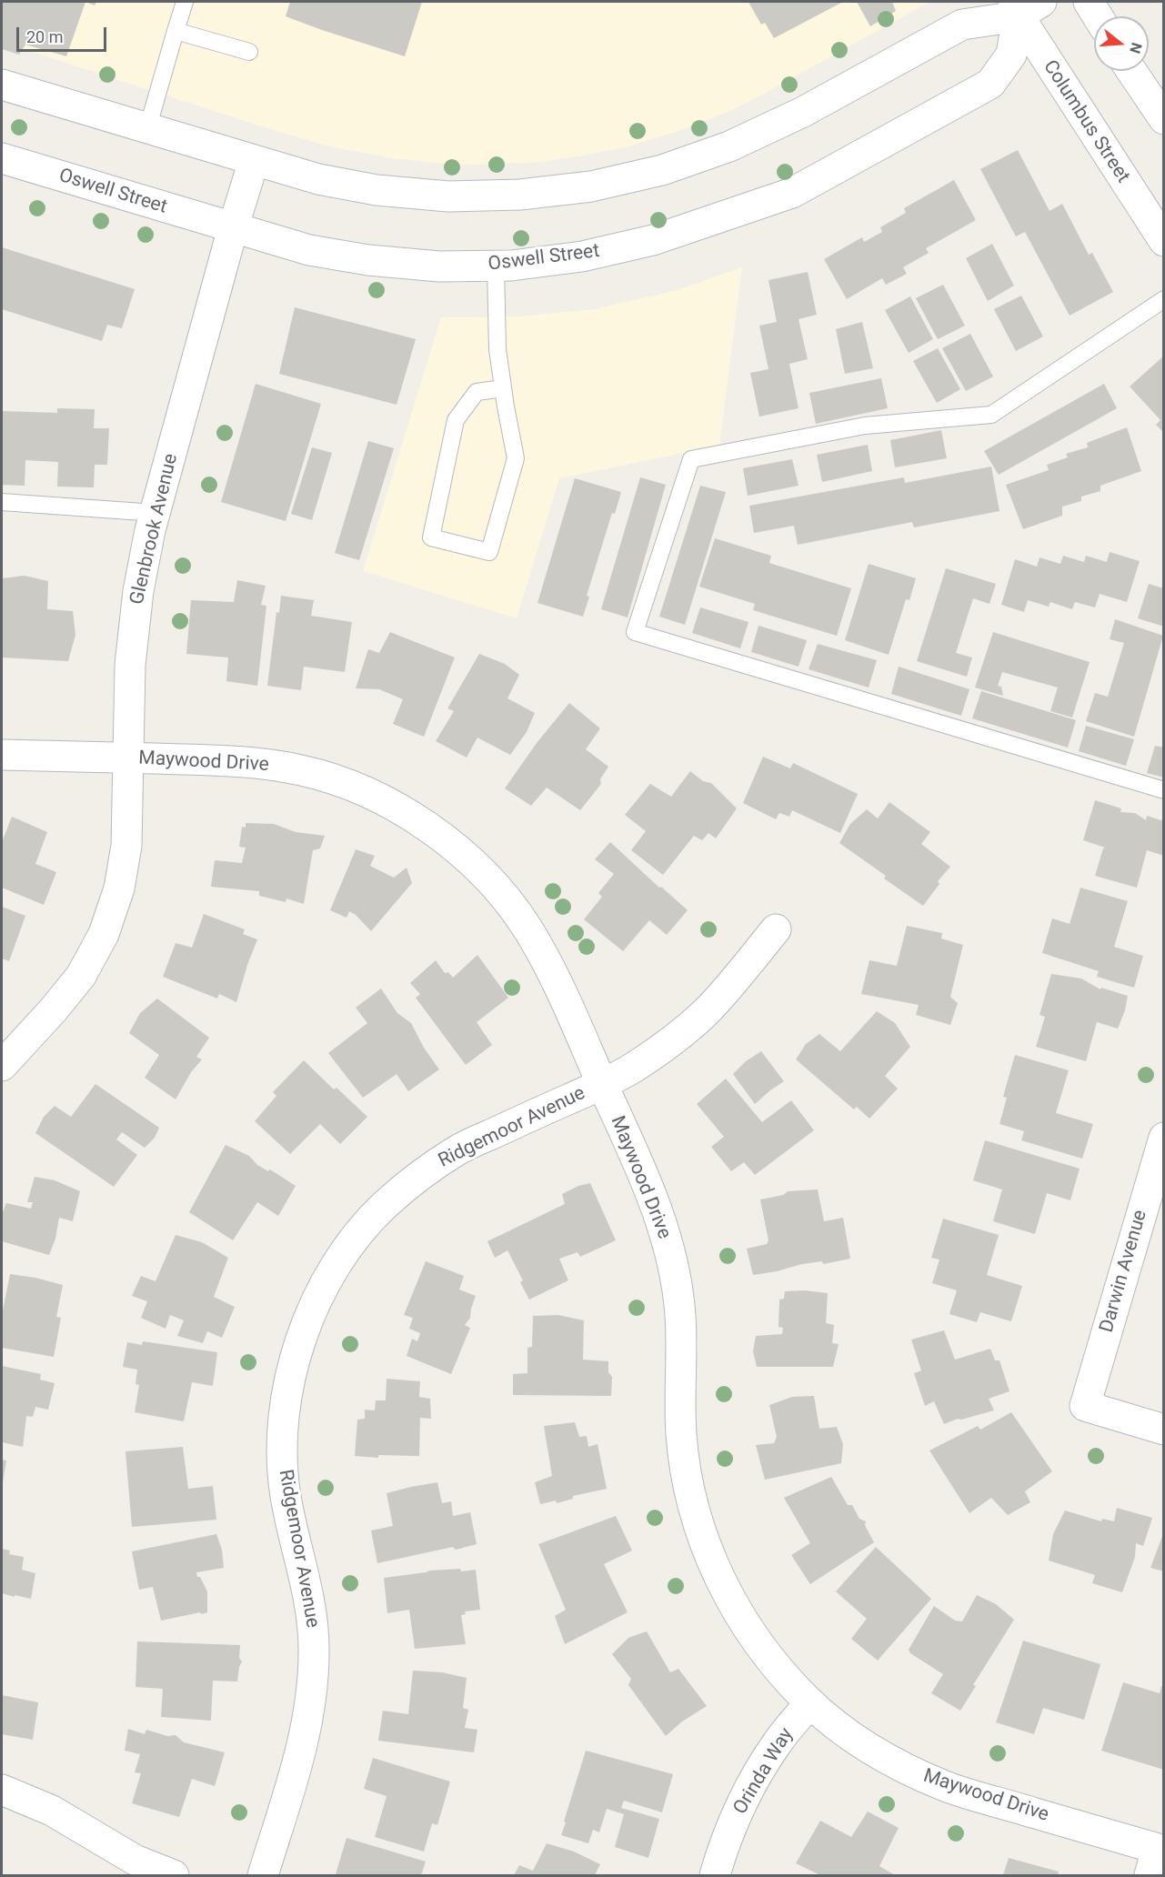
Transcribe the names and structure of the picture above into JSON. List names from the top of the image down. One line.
{"streets":{"street":["Columbus Street","Oswell Street","Glenbrook Avenue","Maywood Drive","Ridgemoor Avenue","Darwin Avenue","Orinda Way"]},"crossings":[["Columbus Street","Oswell Street"],["Oswell Street","Glenbrook Avenue"],["Glenbrook Avenue","Maywood Drive"],["Maywood Drive","Ridgemoor Avenue"],["Maywood Drive","Orinda Way"]],"scale_bar":"20 m","north":"right"}
